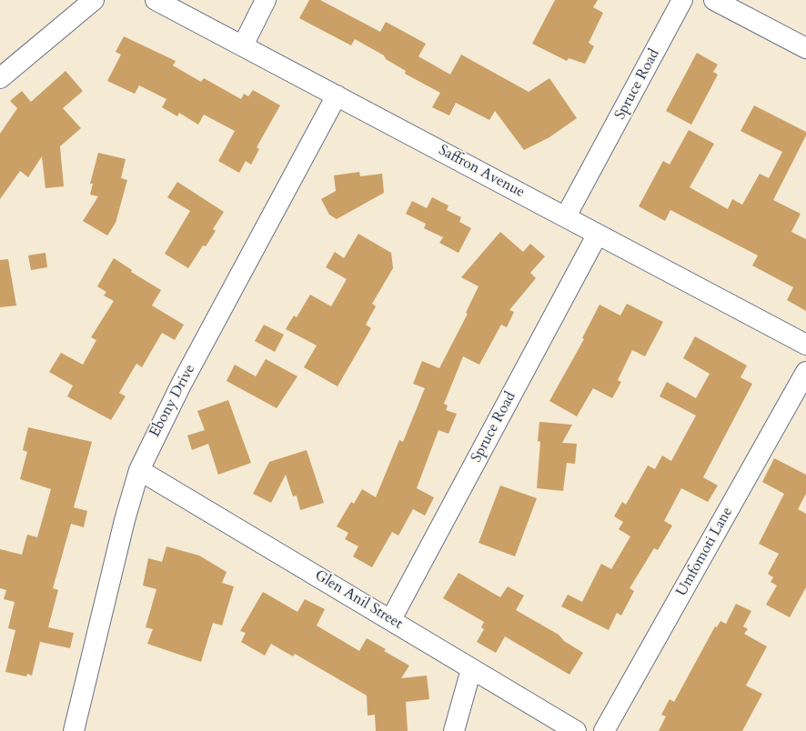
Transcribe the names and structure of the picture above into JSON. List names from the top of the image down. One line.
{"streets":{"street":["Spruce Road","Saffron Avenue","Ebony Drive","Umfomoti Lane","Glen Anil Street"]},"crossings":[["Spruce Road","Saffron Avenue"],["Spruce Road","Glen Anil Street"],["Saffron Avenue","Ebony Drive"],["Ebony Drive","Glen Anil Street"]]}
